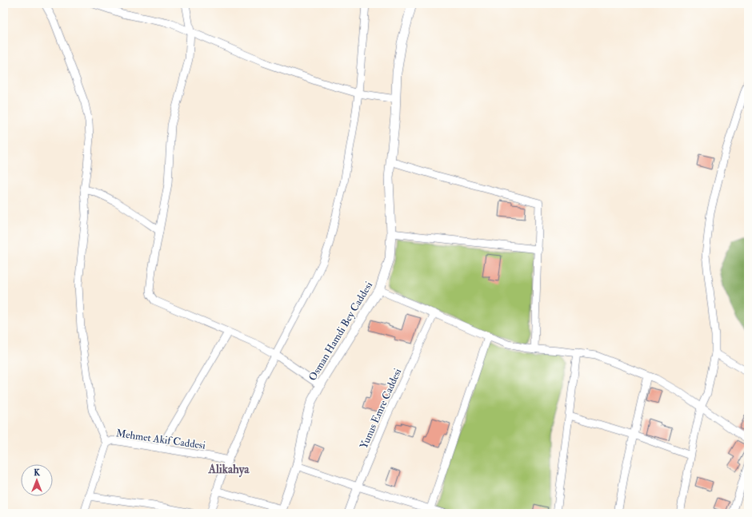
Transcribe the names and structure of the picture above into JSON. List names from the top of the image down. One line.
{"streets":{"street":["Osman Hamdi Bey Caddesi","Yunus Emre Caddesi","Mehmet Akif Caddesi"]},"districts":["Alikahya"],"north":"top"}
